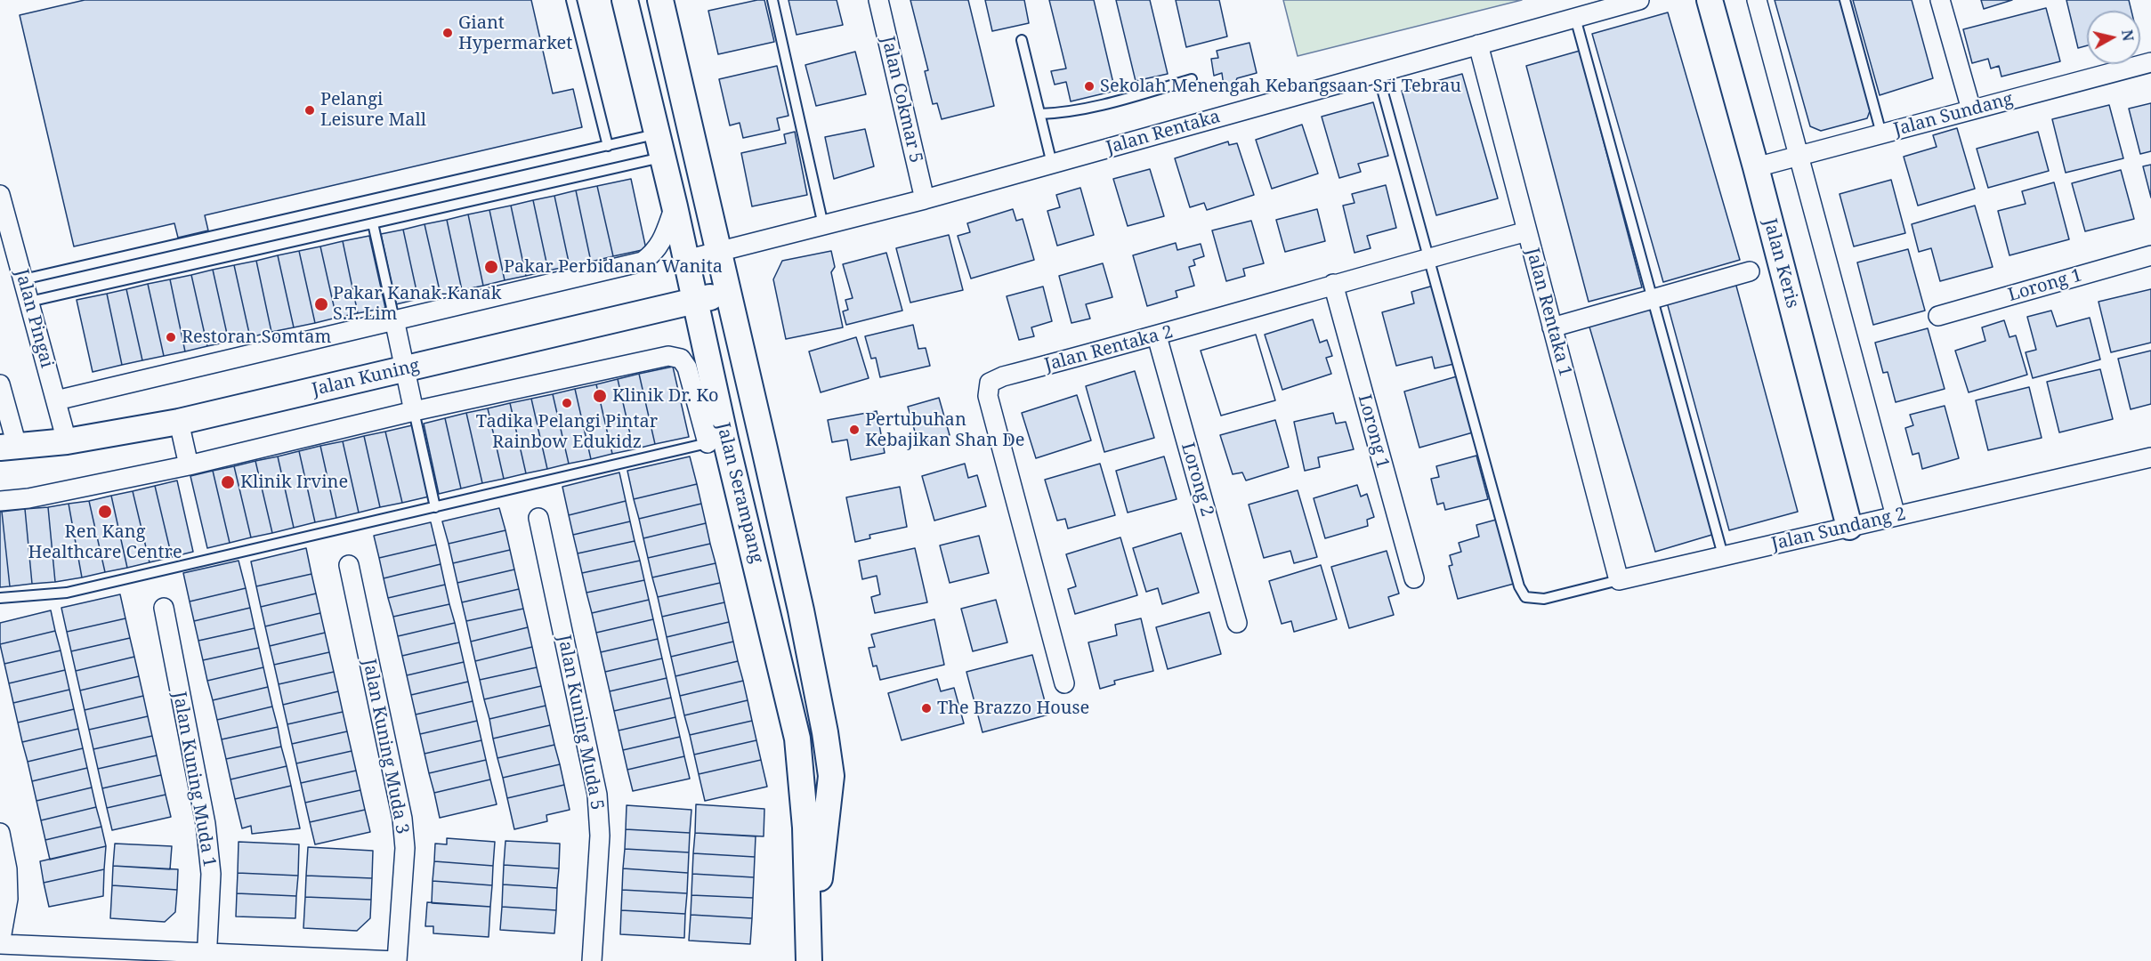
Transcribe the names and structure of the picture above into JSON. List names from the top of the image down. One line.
{"streets":{"main road":["Jalan Keris","Jalan Kuning","Jalan Serampang"],"street":["Jalan Cokmar 5","Jalan Sundang","Jalan Rentaka","Lorong 1","Jalan Rentaka 1","Jalan Pingai","Jalan Rentaka 2","Lorong 2","Jalan Sundang 2","Jalan Kuning Muda 5","Jalan Kuning Muda 3","Jalan Kuning Muda 1"]},"crossings":[["Jalan Cokmar 5","Jalan Rentaka"],["Jalan Sundang","Jalan Keris"],["Jalan Rentaka","Jalan Rentaka 1"],["Jalan Rentaka","Jalan Serampang"],["Jalan Keris","Jalan Sundang 2"],["Lorong 1","Jalan Rentaka 2"],["Jalan Rentaka 1","Jalan Rentaka 2"],["Jalan Rentaka 1","Jalan Sundang 2"],["Jalan Pingai","Jalan Kuning"],["Jalan Rentaka 2","Lorong 2"],["Jalan Rentaka 2","Jalan Sundang 2"],["Jalan Kuning","Jalan Serampang"]],"places":["Giant Hypermarket","Sekolah Menengah Kebangsaan Sri Tebrau","Pelangi Leisure Mall","Pakar Perbidanan Wanita","Pakar Kanak-Kanak S.T. Lim","Restoran Somtam","Klinik Dr. Ko","Tadika Pelangi Pintar Rainbow Edukidz","Pertubuhan Kebajikan Shan De","Klinik Irvine","Ren Kang Healthcare Centre","The Brazzo House"],"north":"right"}
